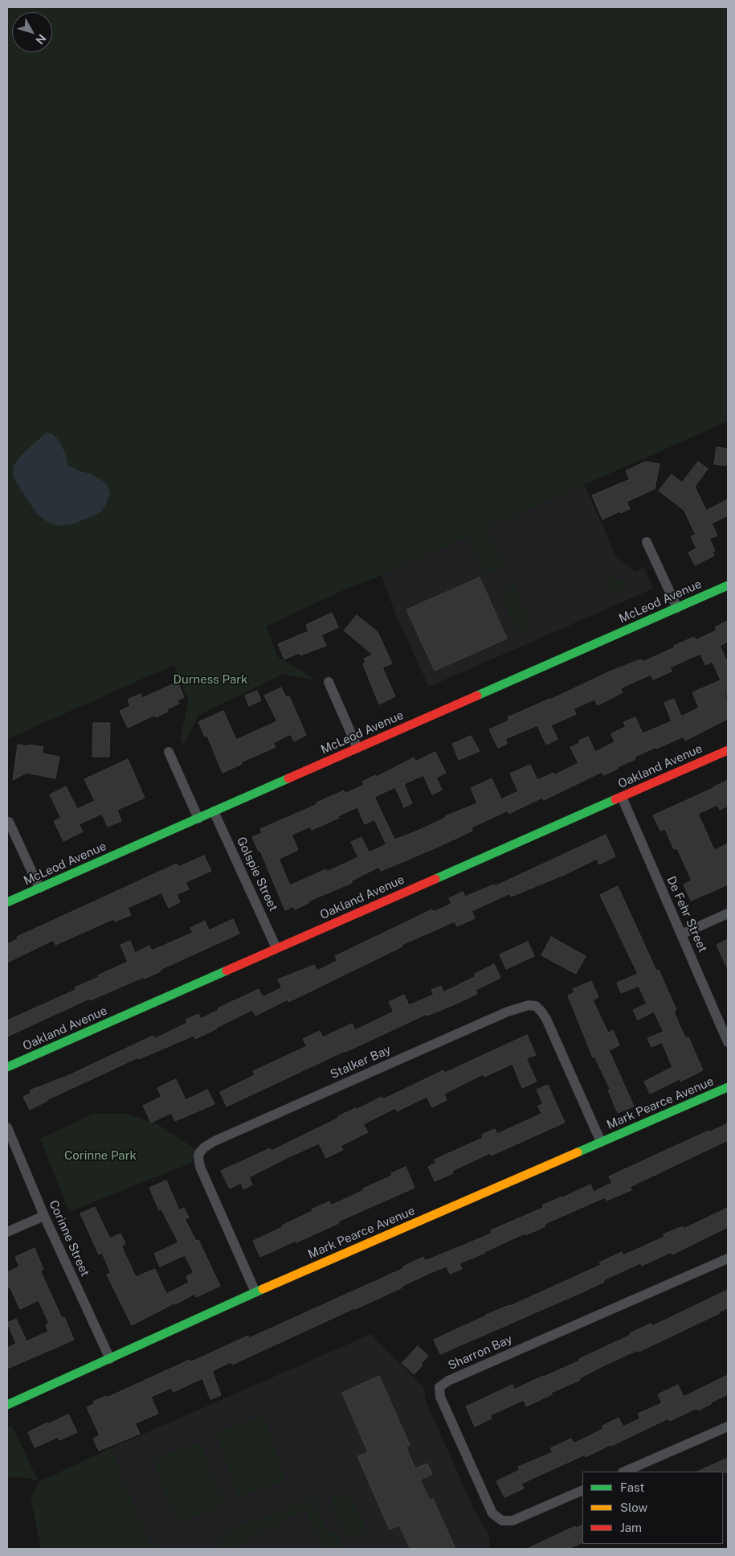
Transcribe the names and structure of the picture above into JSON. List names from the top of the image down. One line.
{"streets":{"street":["McLeod Avenue","Oakland Avenue","Golspie Street","De Fehr Street","Stalker Bay","Mark Pearce Avenue","Corinne Street","Sharron Bay"]},"crossings":[["McLeod Avenue","Golspie Street"],["Oakland Avenue","Golspie Street"],["Oakland Avenue","De Fehr Street"],["Stalker Bay","Mark Pearce Avenue"],["Mark Pearce Avenue","Corinne Street"]],"parks":["Durness Park","Corinne Park"],"legend":["Fast","Slow","Jam"],"north":"bottom right"}
